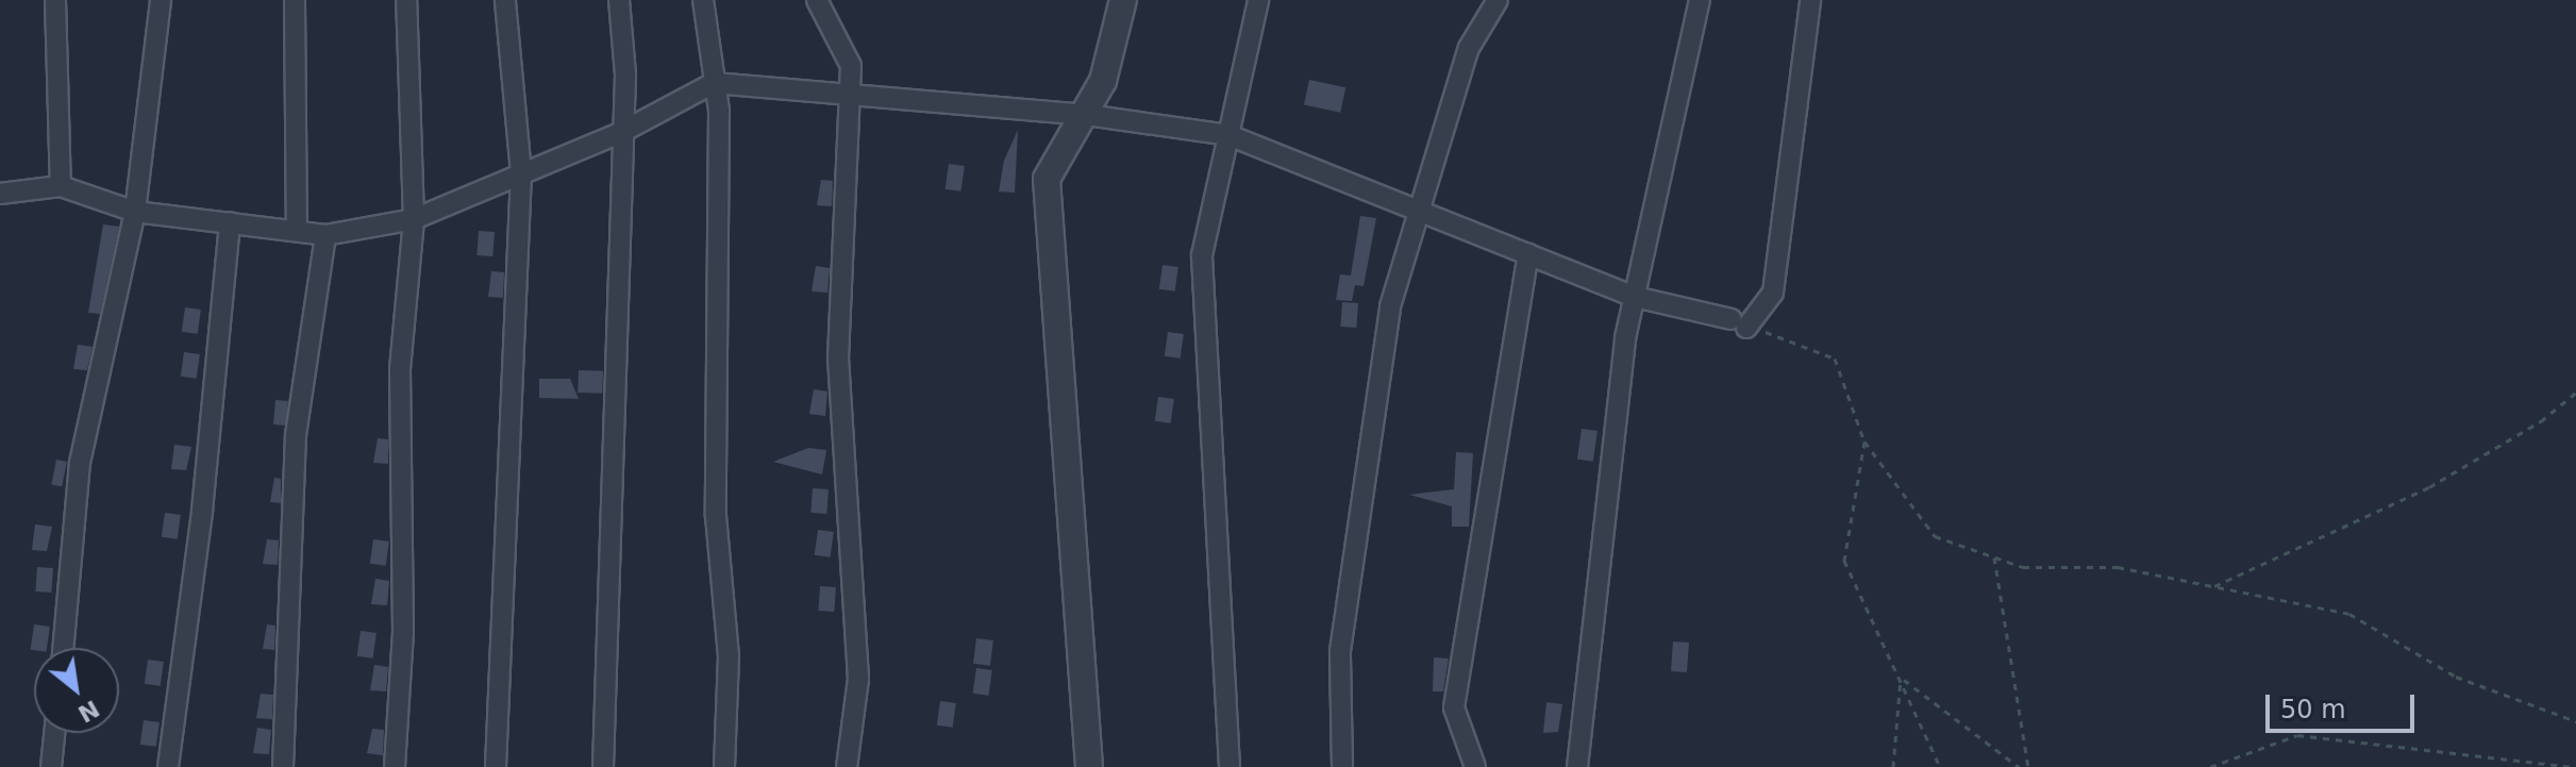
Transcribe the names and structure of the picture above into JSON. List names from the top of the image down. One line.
{"scale_bar":"50 m","north":"bottom right"}
